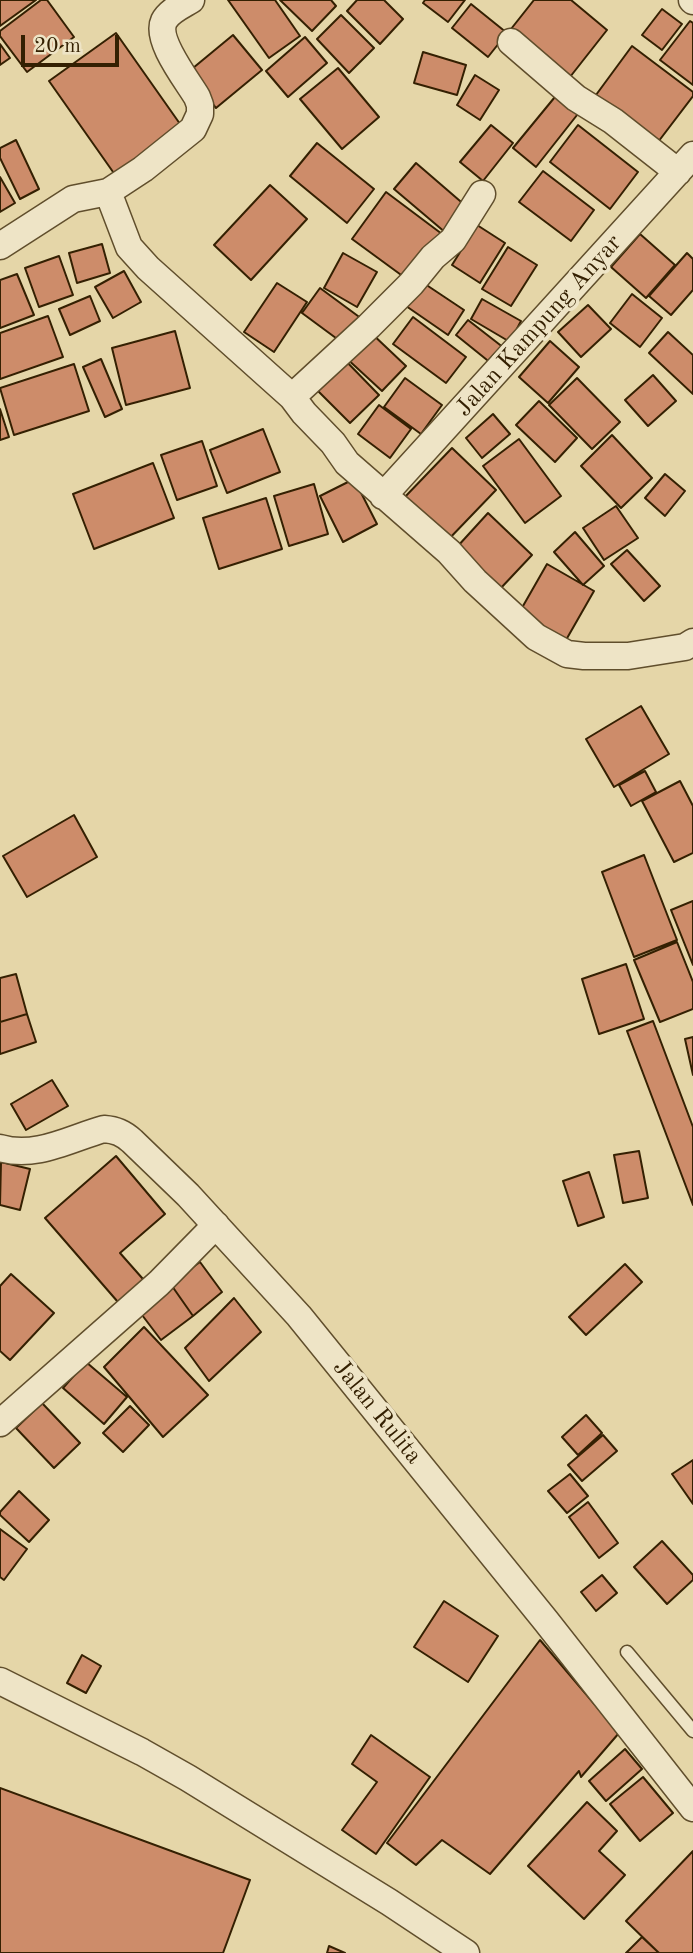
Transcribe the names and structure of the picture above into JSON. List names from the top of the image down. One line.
{"streets":{"street":["Jalan Kampung Anyar","Jalan Rulita"]},"scale_bar":"20 m"}
